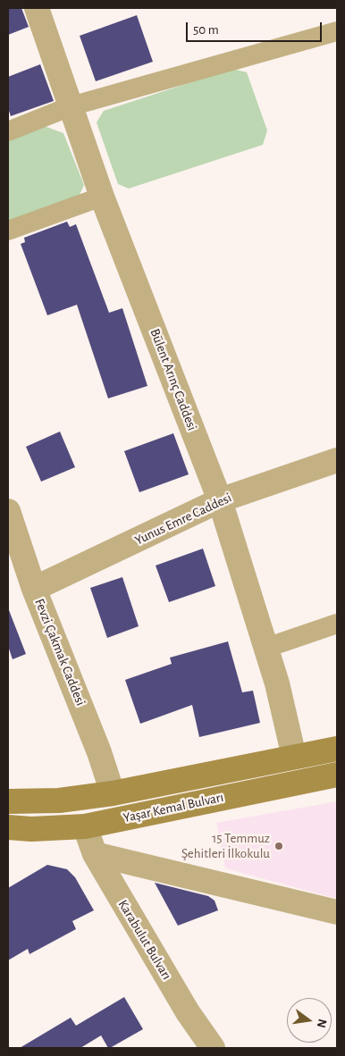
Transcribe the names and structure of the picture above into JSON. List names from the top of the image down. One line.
{"streets":{"main road":["Yaşar Kemal Bulvarı"],"street":["Bülent Arınç Caddesi","Yunus Emre Caddesi","Fevzi Çakmak Caddesi","Karabulut Bulvarı"]},"crossings":[["Bülent Arınç Caddesi","Yunus Emre Caddesi"],["Bülent Arınç Caddesi","Yaşar Kemal Bulvarı"],["Yunus Emre Caddesi","Fevzi Çakmak Caddesi"],["Fevzi Çakmak Caddesi","Yaşar Kemal Bulvarı"],["Yaşar Kemal Bulvarı","Karabulut Bulvarı"]],"places":["15 Temmuz Şehitleri İlkokulu"],"scale_bar":"50 m","north":"right"}
